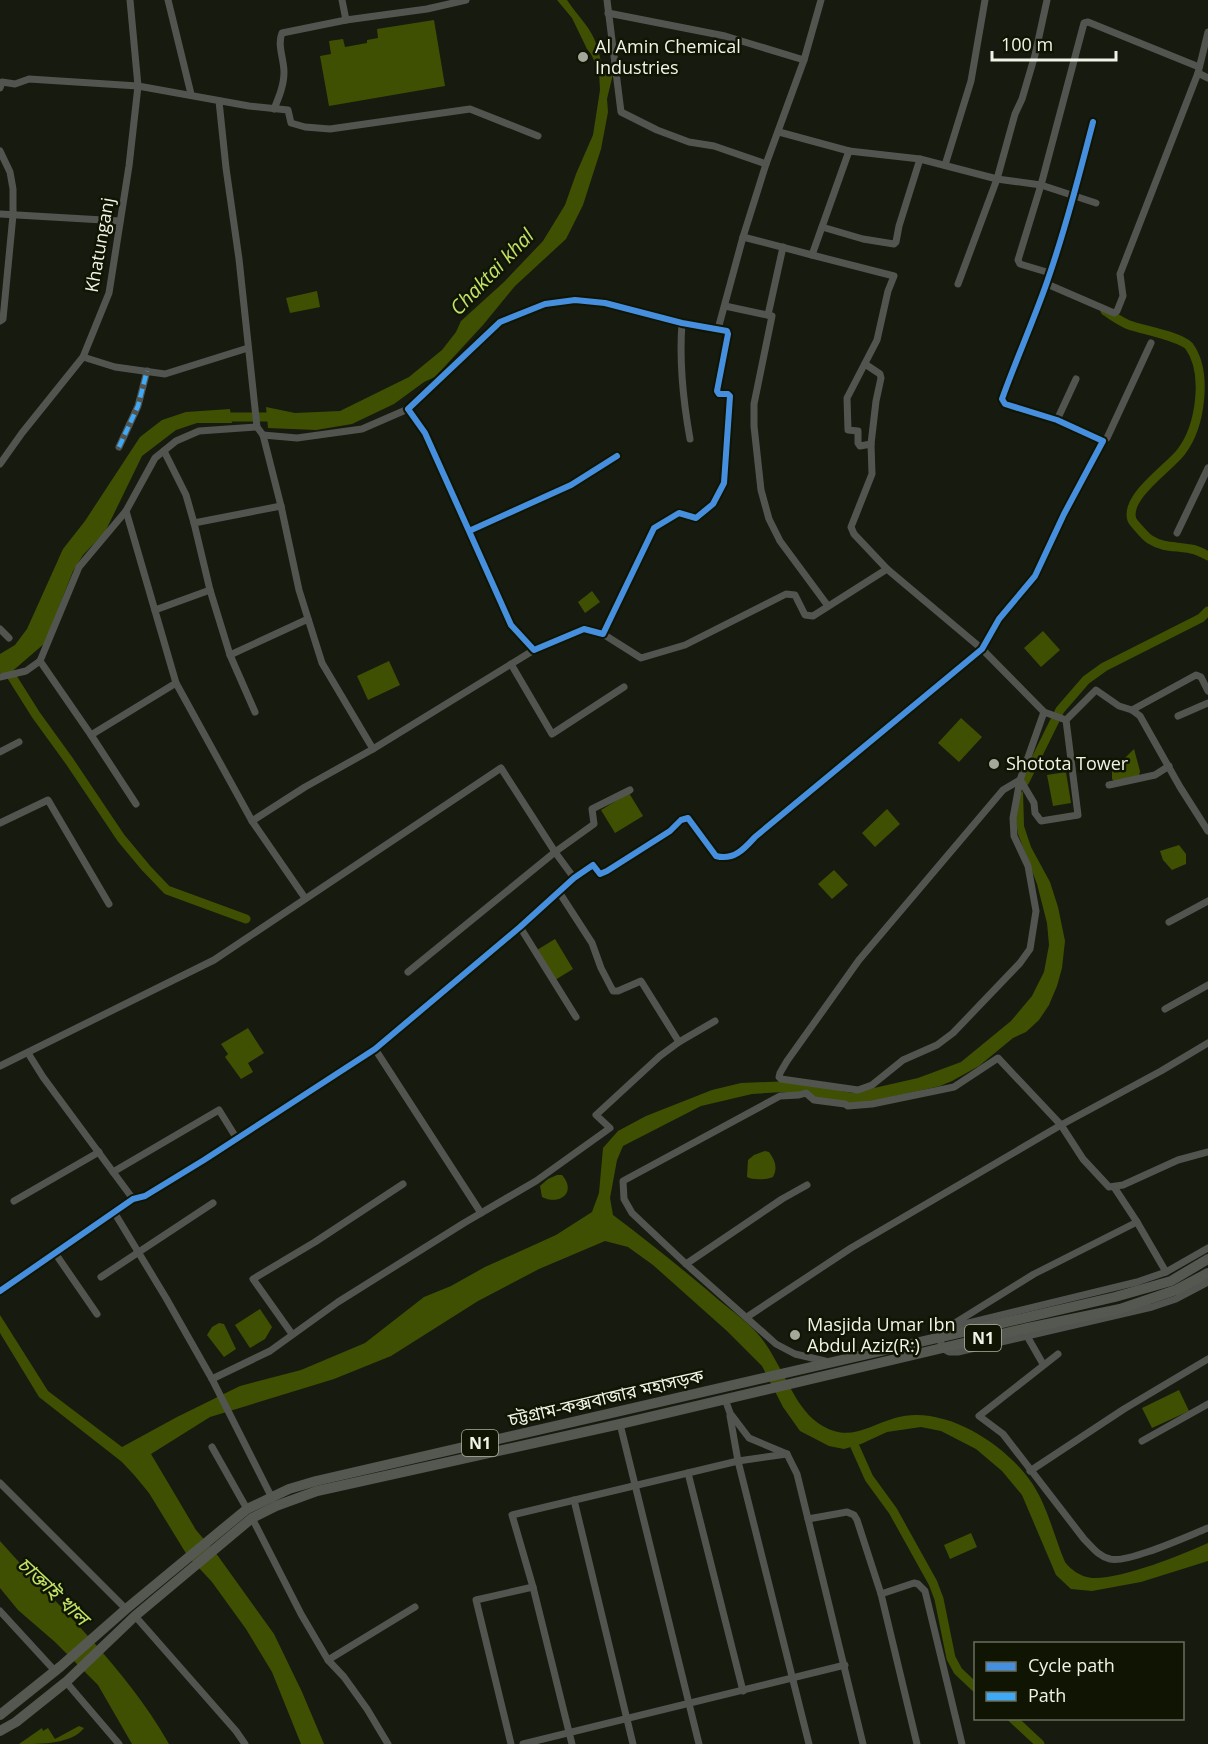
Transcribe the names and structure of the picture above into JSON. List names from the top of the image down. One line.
{"streets":{"highway":["N1","চট্টগ্রাম-কক্সবাজার মহাসড়ক"],"street":["Khatunganj"]},"crossings":[["N1","চট্টগ্রাম-কক্সবাজার মহাসড়ক"]],"water":["Chaktai khal","চাক্তাই খাল"],"places":["Al Amin Chemical Industries","Shotota Tower","Masjida Umar Ibn Abdul Aziz(R:)"],"legend":["Cycle path","Path"],"scale_bar":"100 m"}
